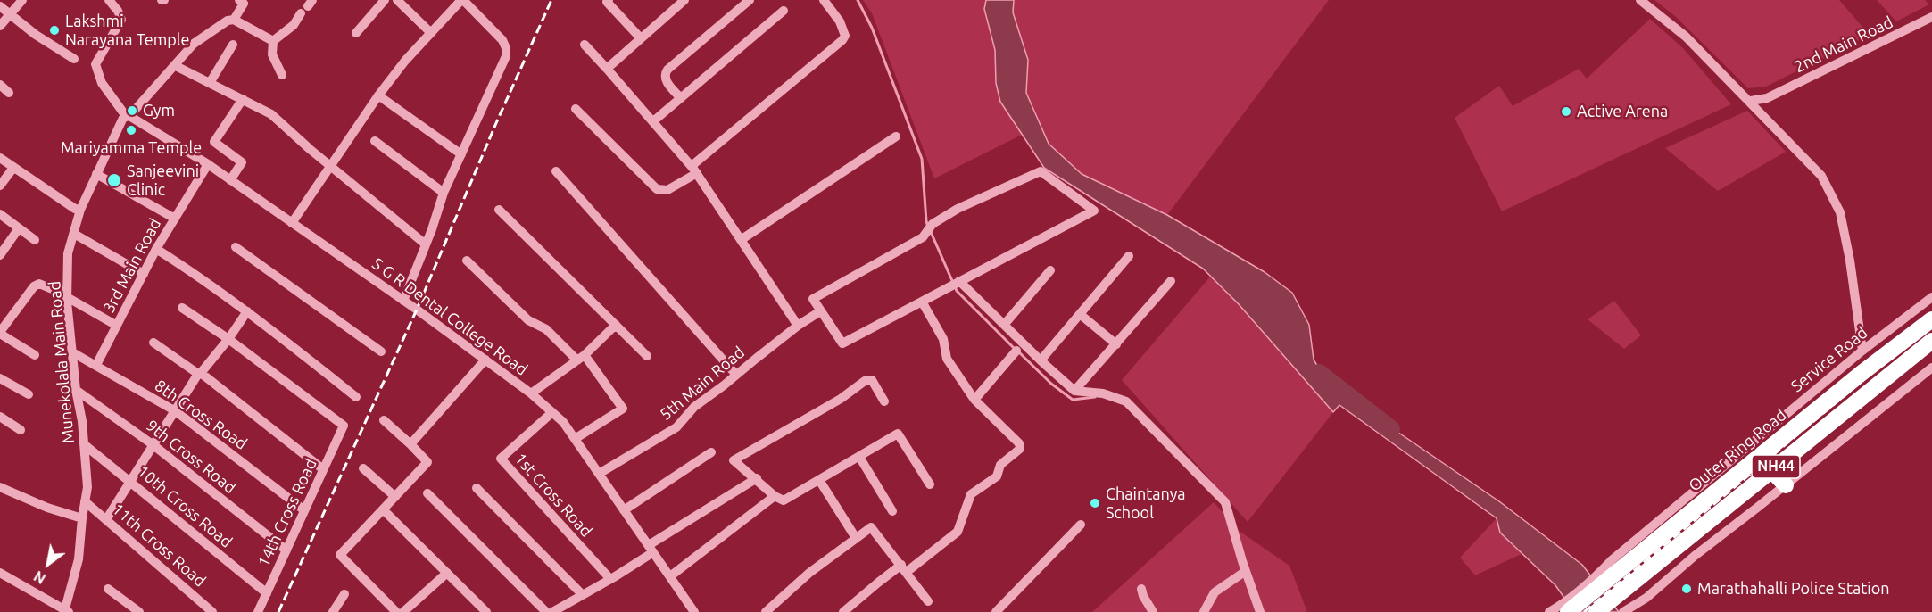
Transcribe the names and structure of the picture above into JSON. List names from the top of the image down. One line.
{"streets":{"highway":["Outer Ring Road","NH44"],"street":["2nd Main Road","3rd Main Road","S G R Dental College Road","Service Road","Munekolala Main Road","5th Main Road","8th Cross Road","9th Cross Road","1st Cross Road","10th Cross Road","14th Cross Road","11th Cross Road"]},"crossings":[["3rd Main Road","S G R Dental College Road"],["3rd Main Road","8th Cross Road"],["S G R Dental College Road","Munekolala Main Road"],["S G R Dental College Road","5th Main Road"],["S G R Dental College Road","1st Cross Road"],["Service Road","Outer Ring Road"],["Munekolala Main Road","8th Cross Road"],["Munekolala Main Road","9th Cross Road"],["Munekolala Main Road","10th Cross Road"],["Munekolala Main Road","11th Cross Road"],["8th Cross Road","14th Cross Road"],["9th Cross Road","14th Cross Road"],["10th Cross Road","14th Cross Road"]],"places":["Lakshmi Narayana Temple","Gym","Active Arena","Mariyamma Temple","Sanjeevini Clinic","Chaintanya School","Marathahalli Police Station"],"north":"bottom left"}
